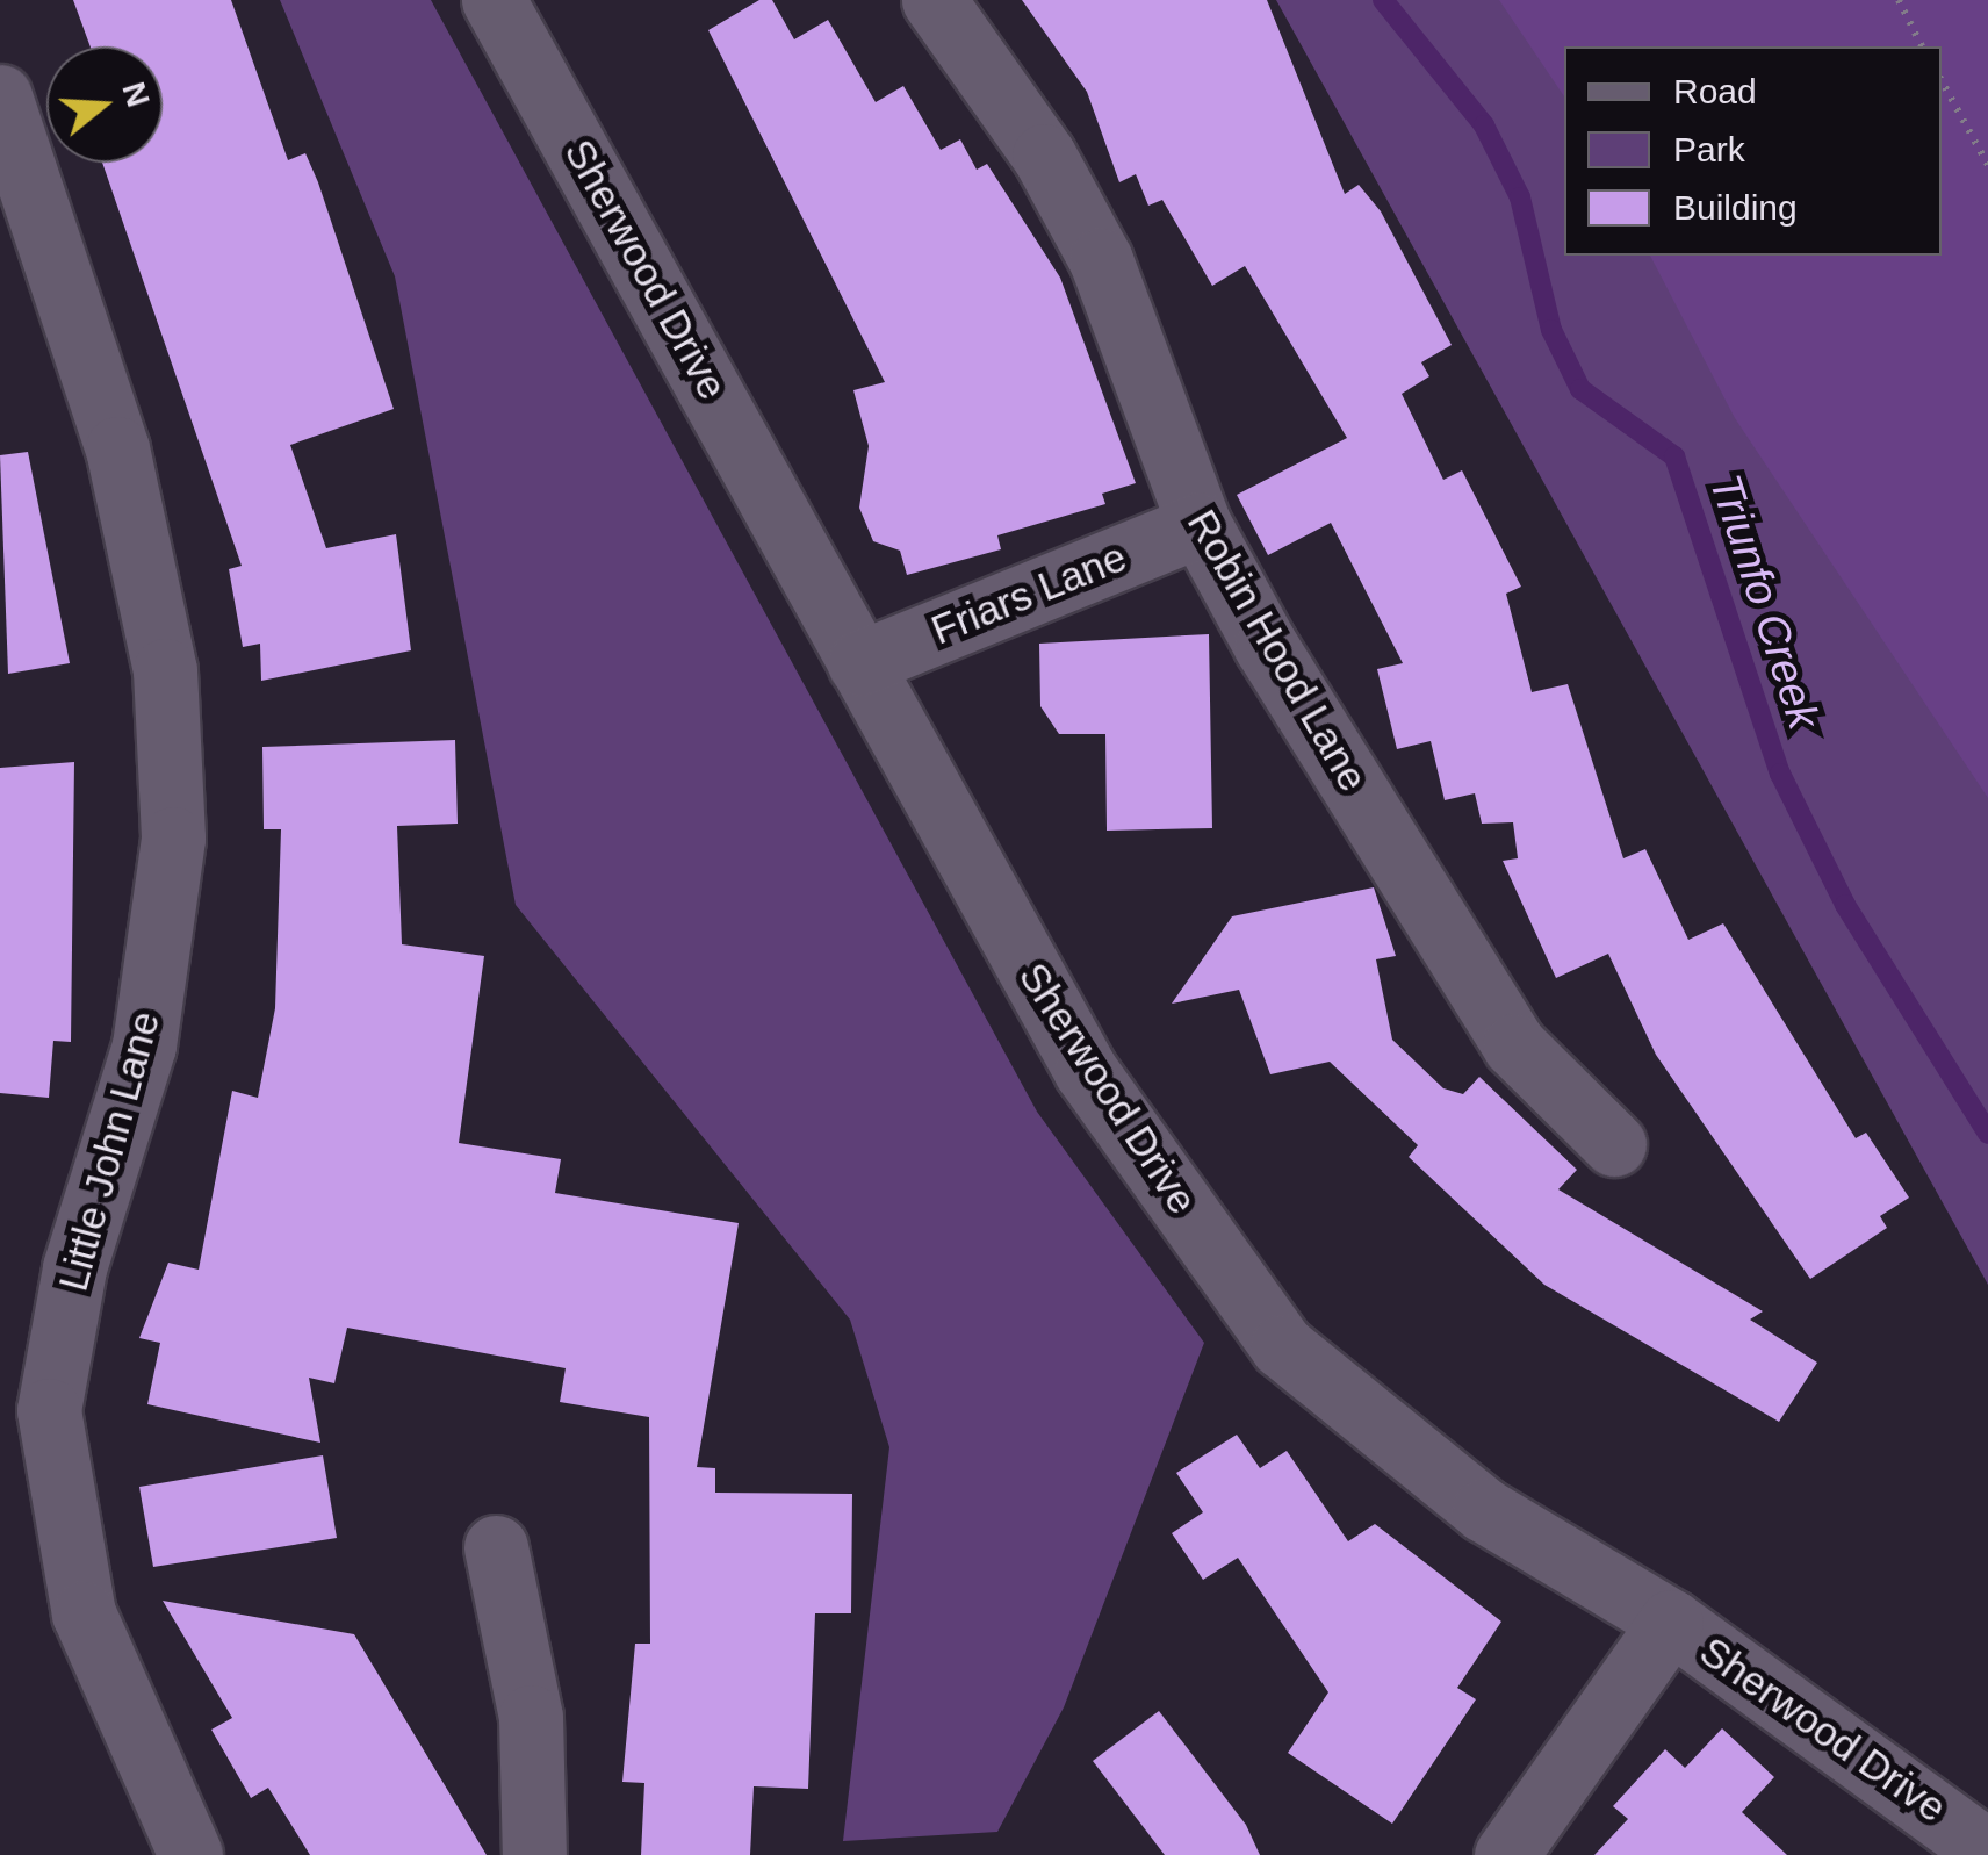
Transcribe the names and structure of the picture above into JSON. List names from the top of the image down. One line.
{"streets":{"street":["Sherwood Drive","Friars Lane","Robin Hood Lane","Little John Lane"]},"crossings":[["Sherwood Drive","Friars Lane"],["Friars Lane","Robin Hood Lane"]],"water":["Triunfo Creek"],"legend":["Road","Park","Building"],"north":"right"}
